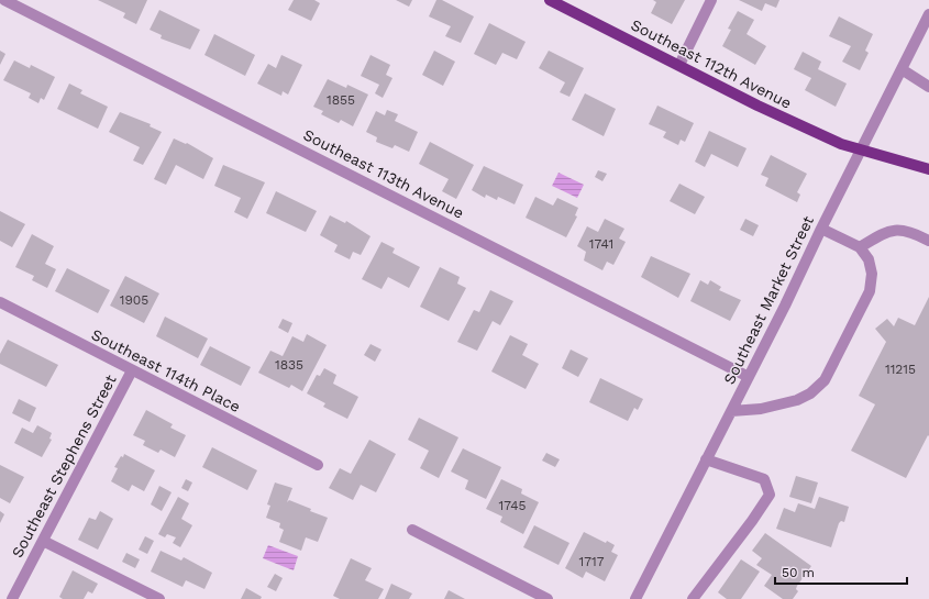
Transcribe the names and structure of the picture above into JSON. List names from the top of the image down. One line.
{"streets":{"main road":["Southeast 112th Avenue"],"street":["Southeast 113th Avenue","Southeast Market Street","Southeast 114th Place","Southeast Stephens Street"]},"crossings":[["Southeast 112th Avenue","Southeast Market Street"],["Southeast 113th Avenue","Southeast Market Street"],["Southeast 114th Place","Southeast Stephens Street"]],"house_numbers":["1855","1741","1905","1835","11215","1745","1717"],"scale_bar":"50 m"}
